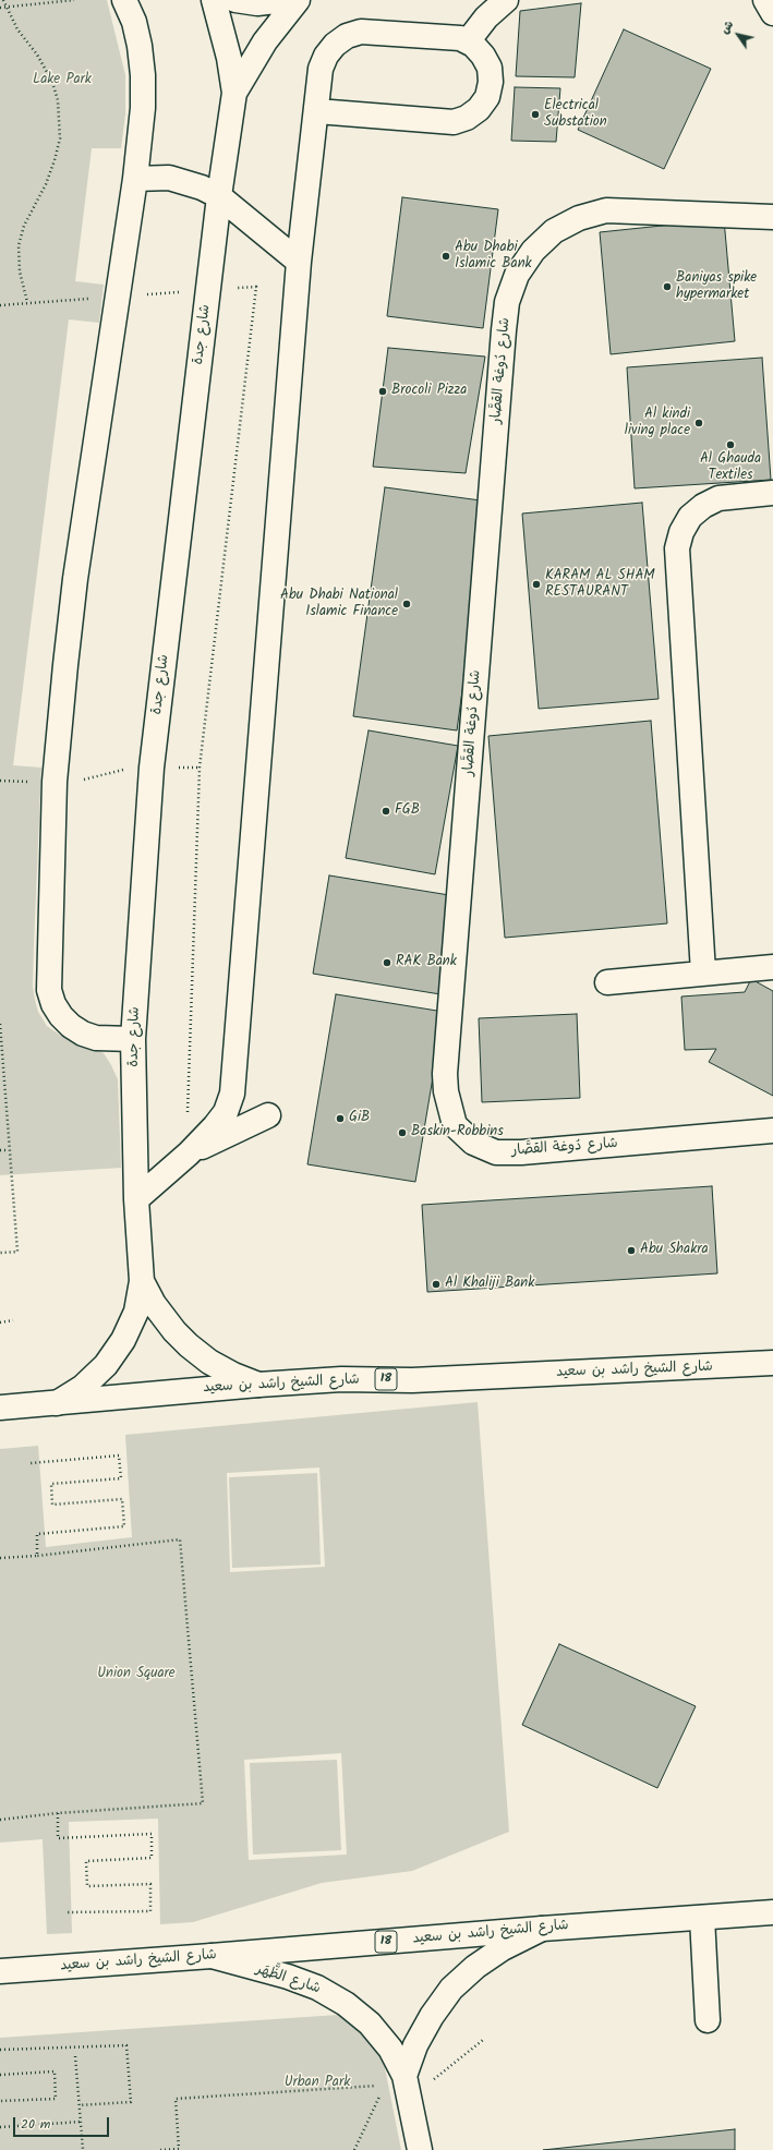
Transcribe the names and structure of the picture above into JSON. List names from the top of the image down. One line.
{"streets":{"street":["شارع جدة","شارع دُوغة القصَّار","شارع الشيخ راشد بن سعيد","18","شارع الظَّهَر"]},"crossings":[["شارع جدة","شارع الشيخ راشد بن سعيد"],["شارع الشيخ راشد بن سعيد","شارع الظَّهَر"]],"parks":["Lake Park","Union Square","Urban Park"],"places":["Electrical Substation","Abu Dhabi Islamic Bank","Baniyas spike hypermarket","Brocoli Pizza","Al kindi living place","Al Ghauda Textiles","KARAM AL SHAM RESTAURANT","Abu Dhabi National Islamic Finance","FGB","RAK Bank","GiB","Baskin-Robbins","Abu Shakra","Al Khaliji Bank"],"scale_bar":"20 m","north":"top left"}
